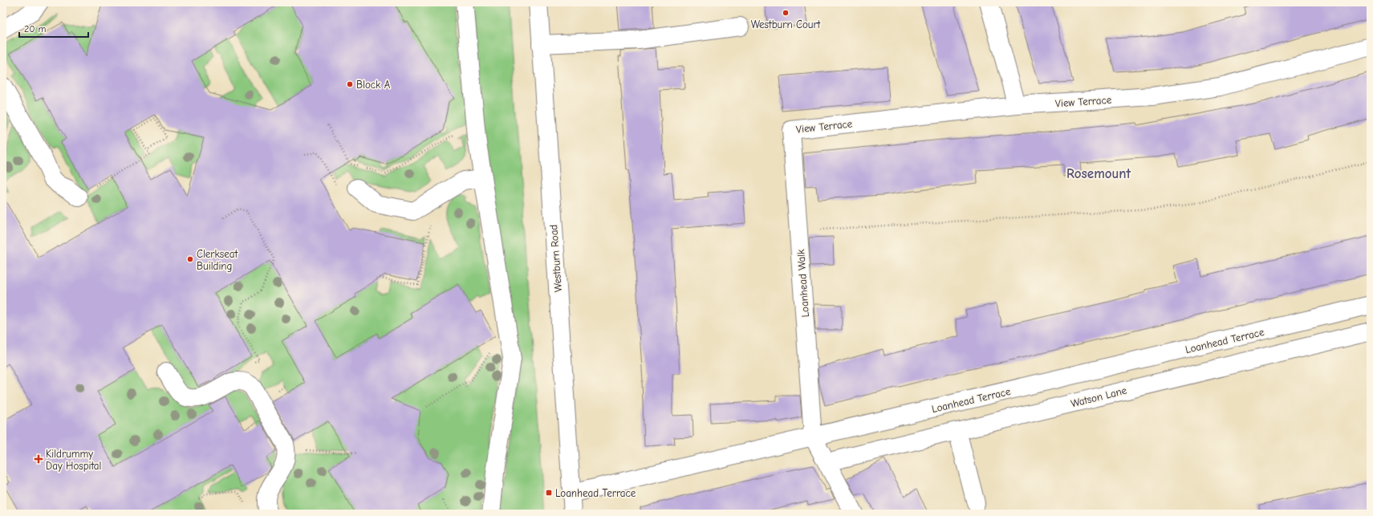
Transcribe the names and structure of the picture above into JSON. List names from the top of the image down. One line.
{"streets":{"street":["View Terrace","Westburn Road","Loanhead Walk","Loanhead Terrace","Watson Lane"]},"crossings":[["View Terrace","Loanhead Walk"],["Westburn Road","Loanhead Terrace"],["Loanhead Walk","Loanhead Terrace"]],"districts":["Rosemount"],"places":{"other":["Westburn Court","Block A","Clerkseat Building"],"health":["Kildrummy Day Hospital"],"transit":["Loanhead Terrace"]},"scale_bar":"20 m"}
